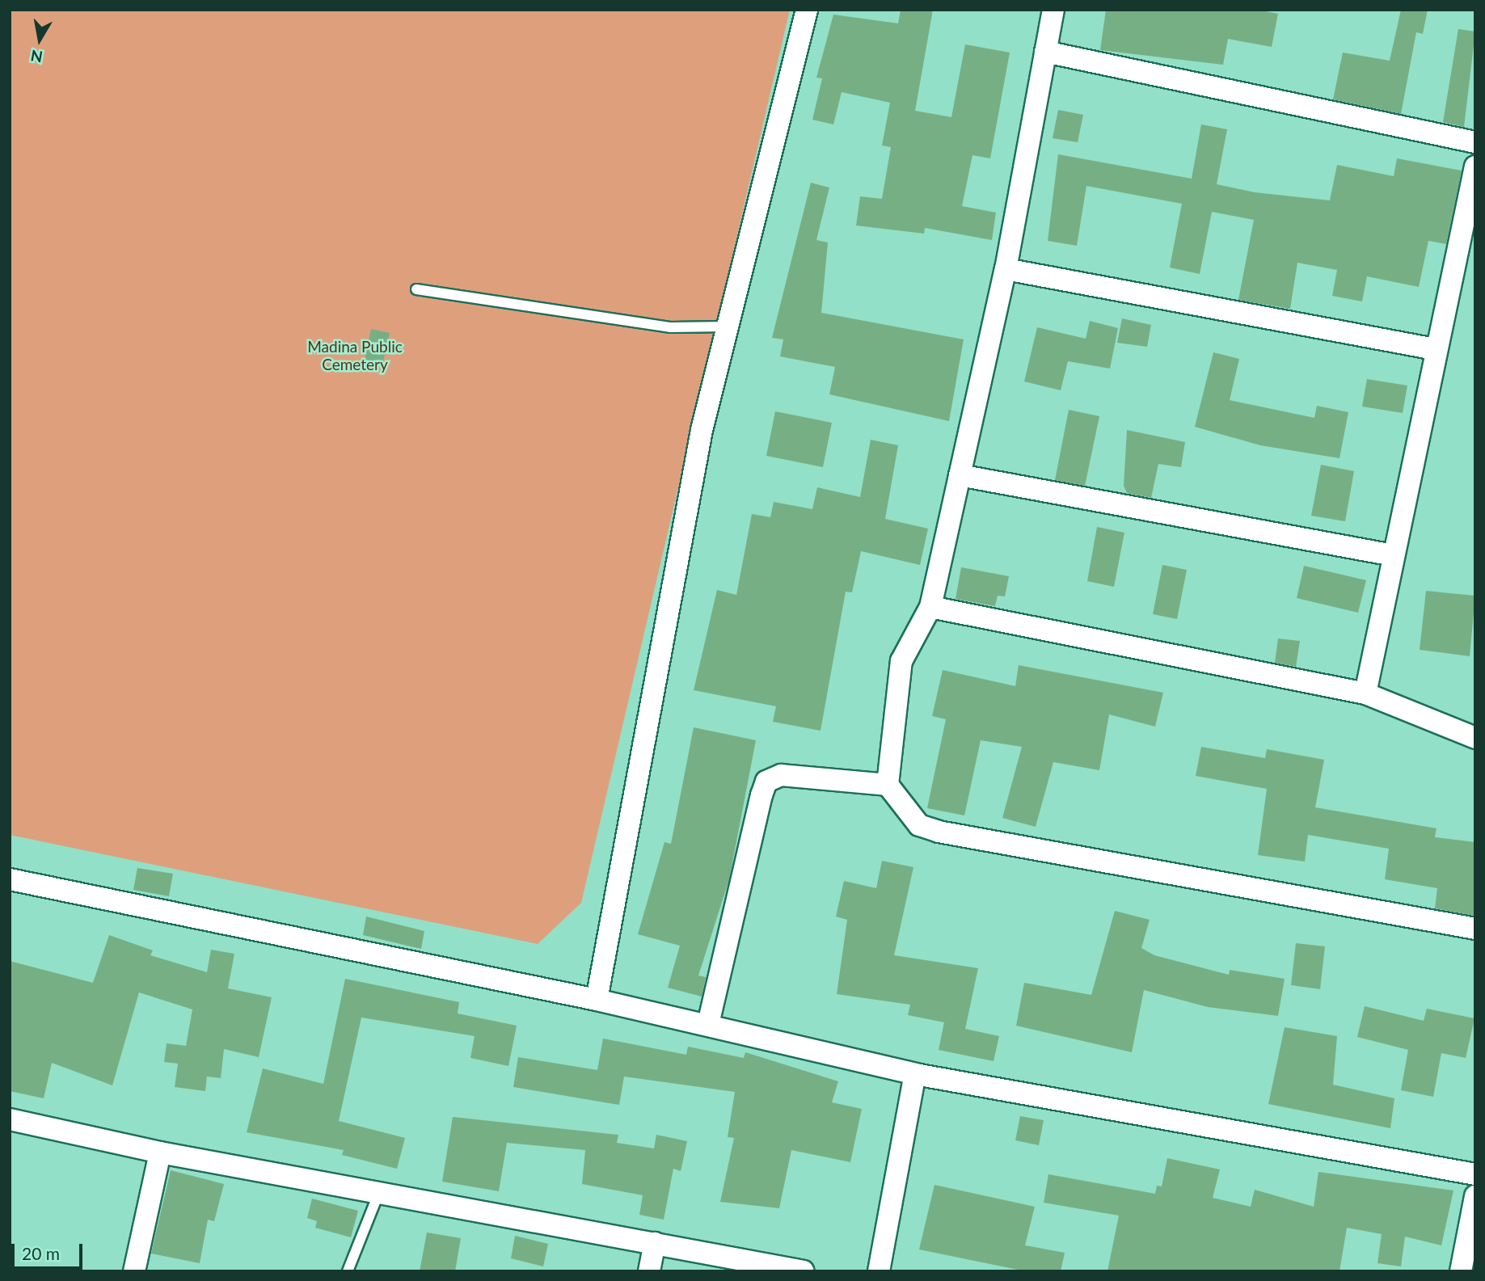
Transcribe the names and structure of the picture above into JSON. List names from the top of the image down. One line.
{"parks":["Madina Public Cemetery"],"scale_bar":"20 m","north":"bottom"}
